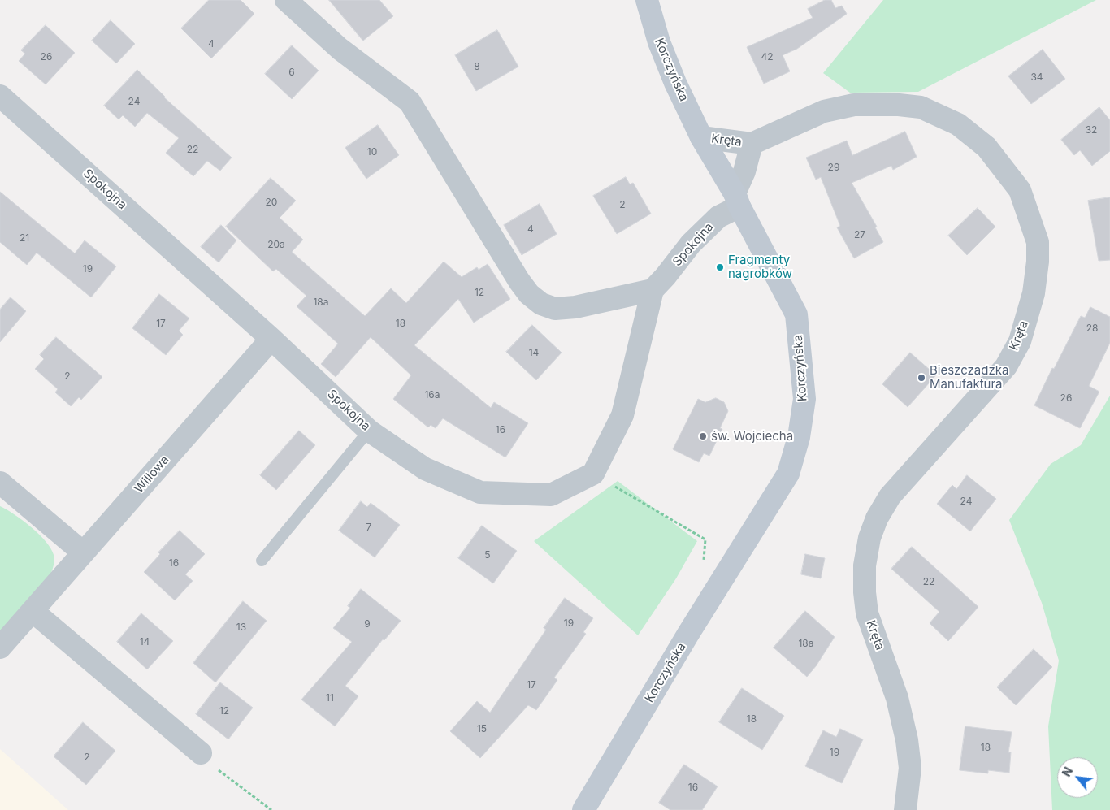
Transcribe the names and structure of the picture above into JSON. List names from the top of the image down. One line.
{"streets":{"main road":["Korczyńska"],"street":["Kręta","Spokojna","Willowa"]},"crossings":[["Korczyńska","Kręta"],["Korczyńska","Spokojna"],["Kręta","Spokojna"],["Spokojna","Willowa"]],"places":["Fragmenty nagrobków","Bieszczadzka Manufaktura","św. Wojciecha"],"house_numbers":["4","26","42","8","6","34","24","32","22","10","29","20","2","4","27","21","20a","19","12","18a","17","18","28","14","2","16a","26","16","24","7","5","16","22","19","9","13","14","18a","17","11","12","18","15","18","19","2","16"],"north":"top left"}
